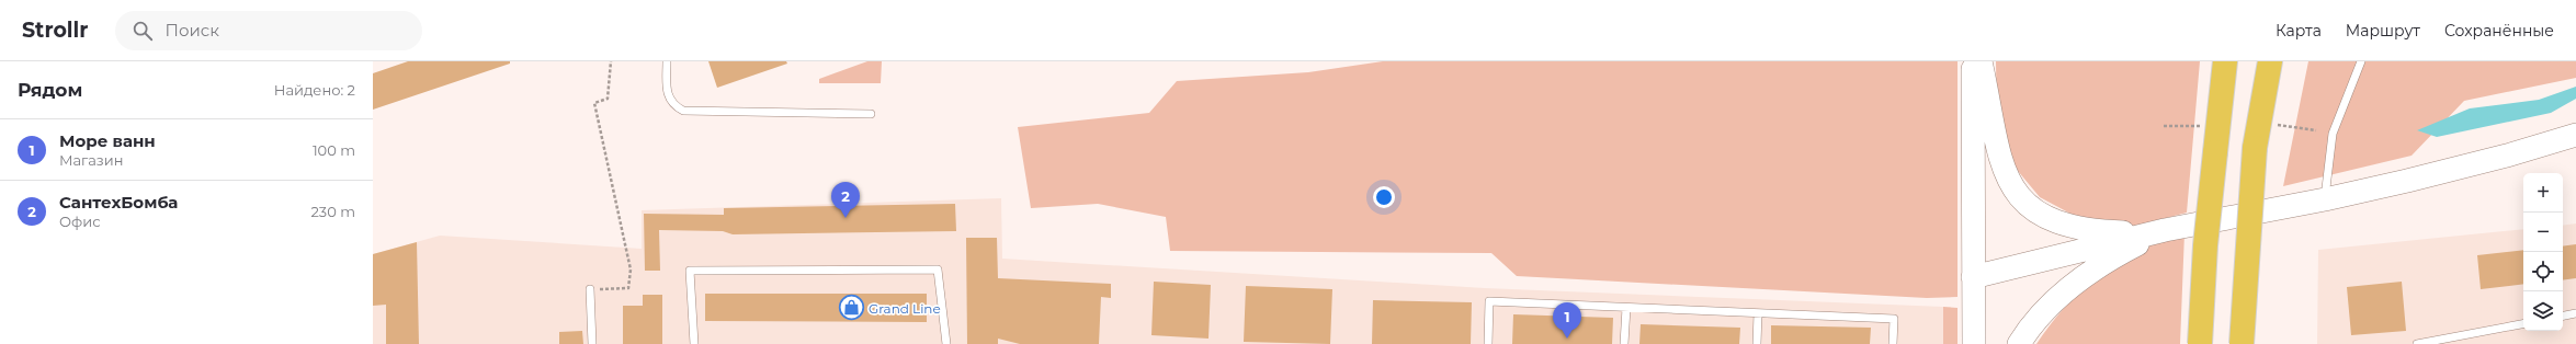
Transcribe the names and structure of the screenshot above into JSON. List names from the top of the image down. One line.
{"places":{"shop":["Grand Line"]},"page":{"header":"Strollr","search":"Поиск","nav":["Карта","Маршрут","Сохранённые"],"heading":["Рядом","Найдено: 2"],"list":[{"mark":"1","name":"Море ванн","note":"Магазин","value":"100 m"},{"mark":"2","name":"СантехБомба","note":"Офис","value":"230 m"}],"map_buttons":["+","−"],"pins":["2","1"]}}
